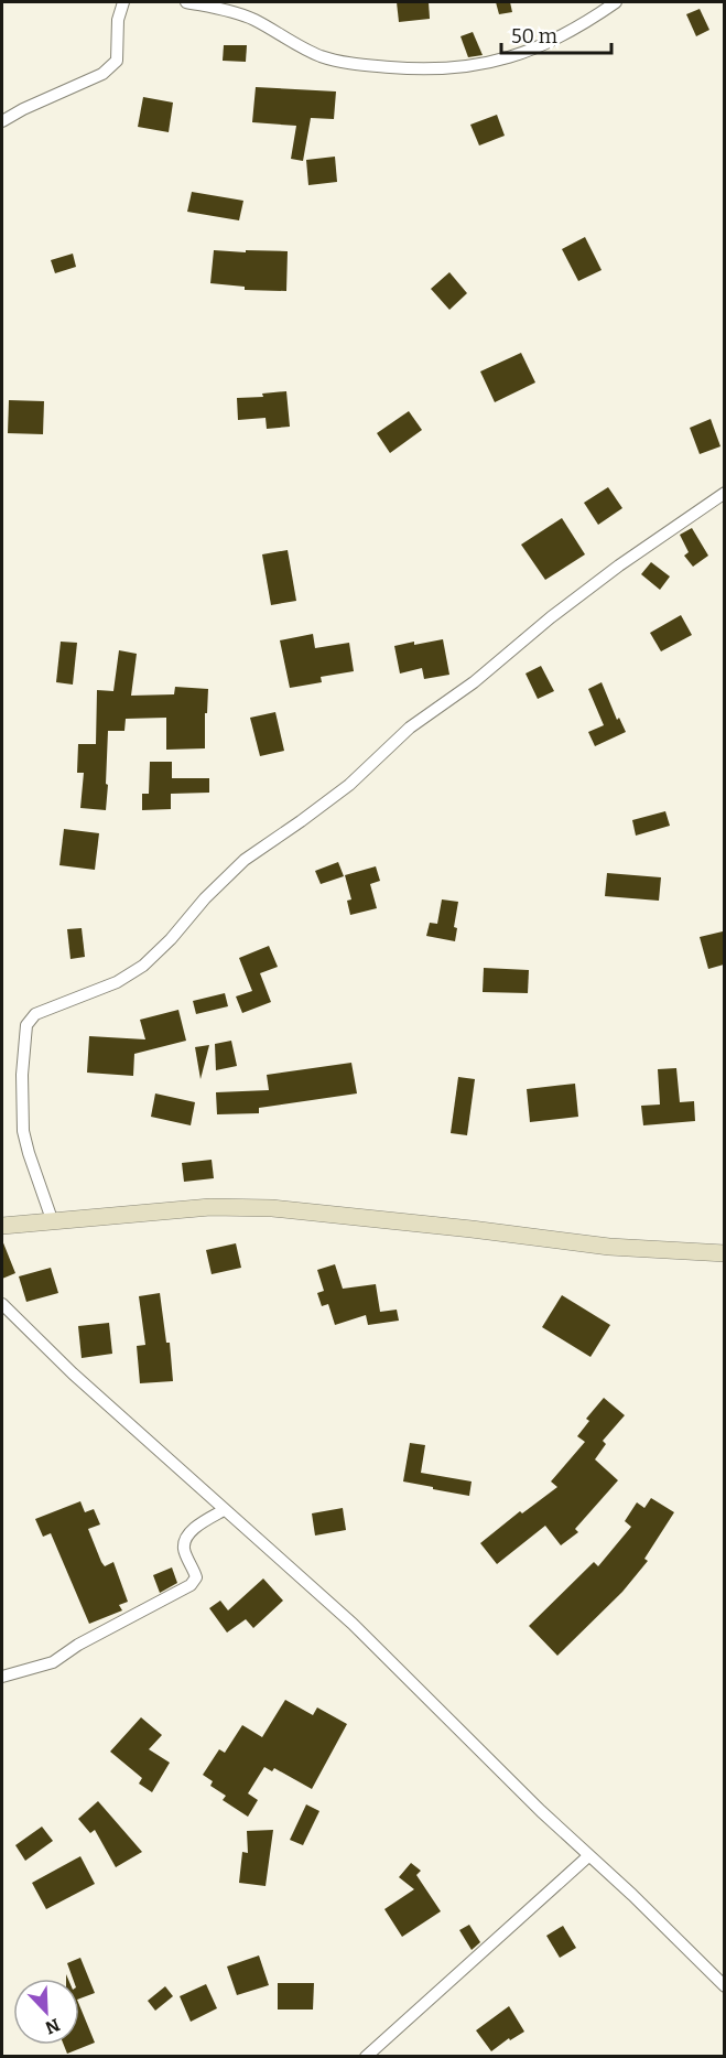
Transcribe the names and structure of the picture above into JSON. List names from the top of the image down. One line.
{"scale_bar":"50 m","north":"bottom right"}
